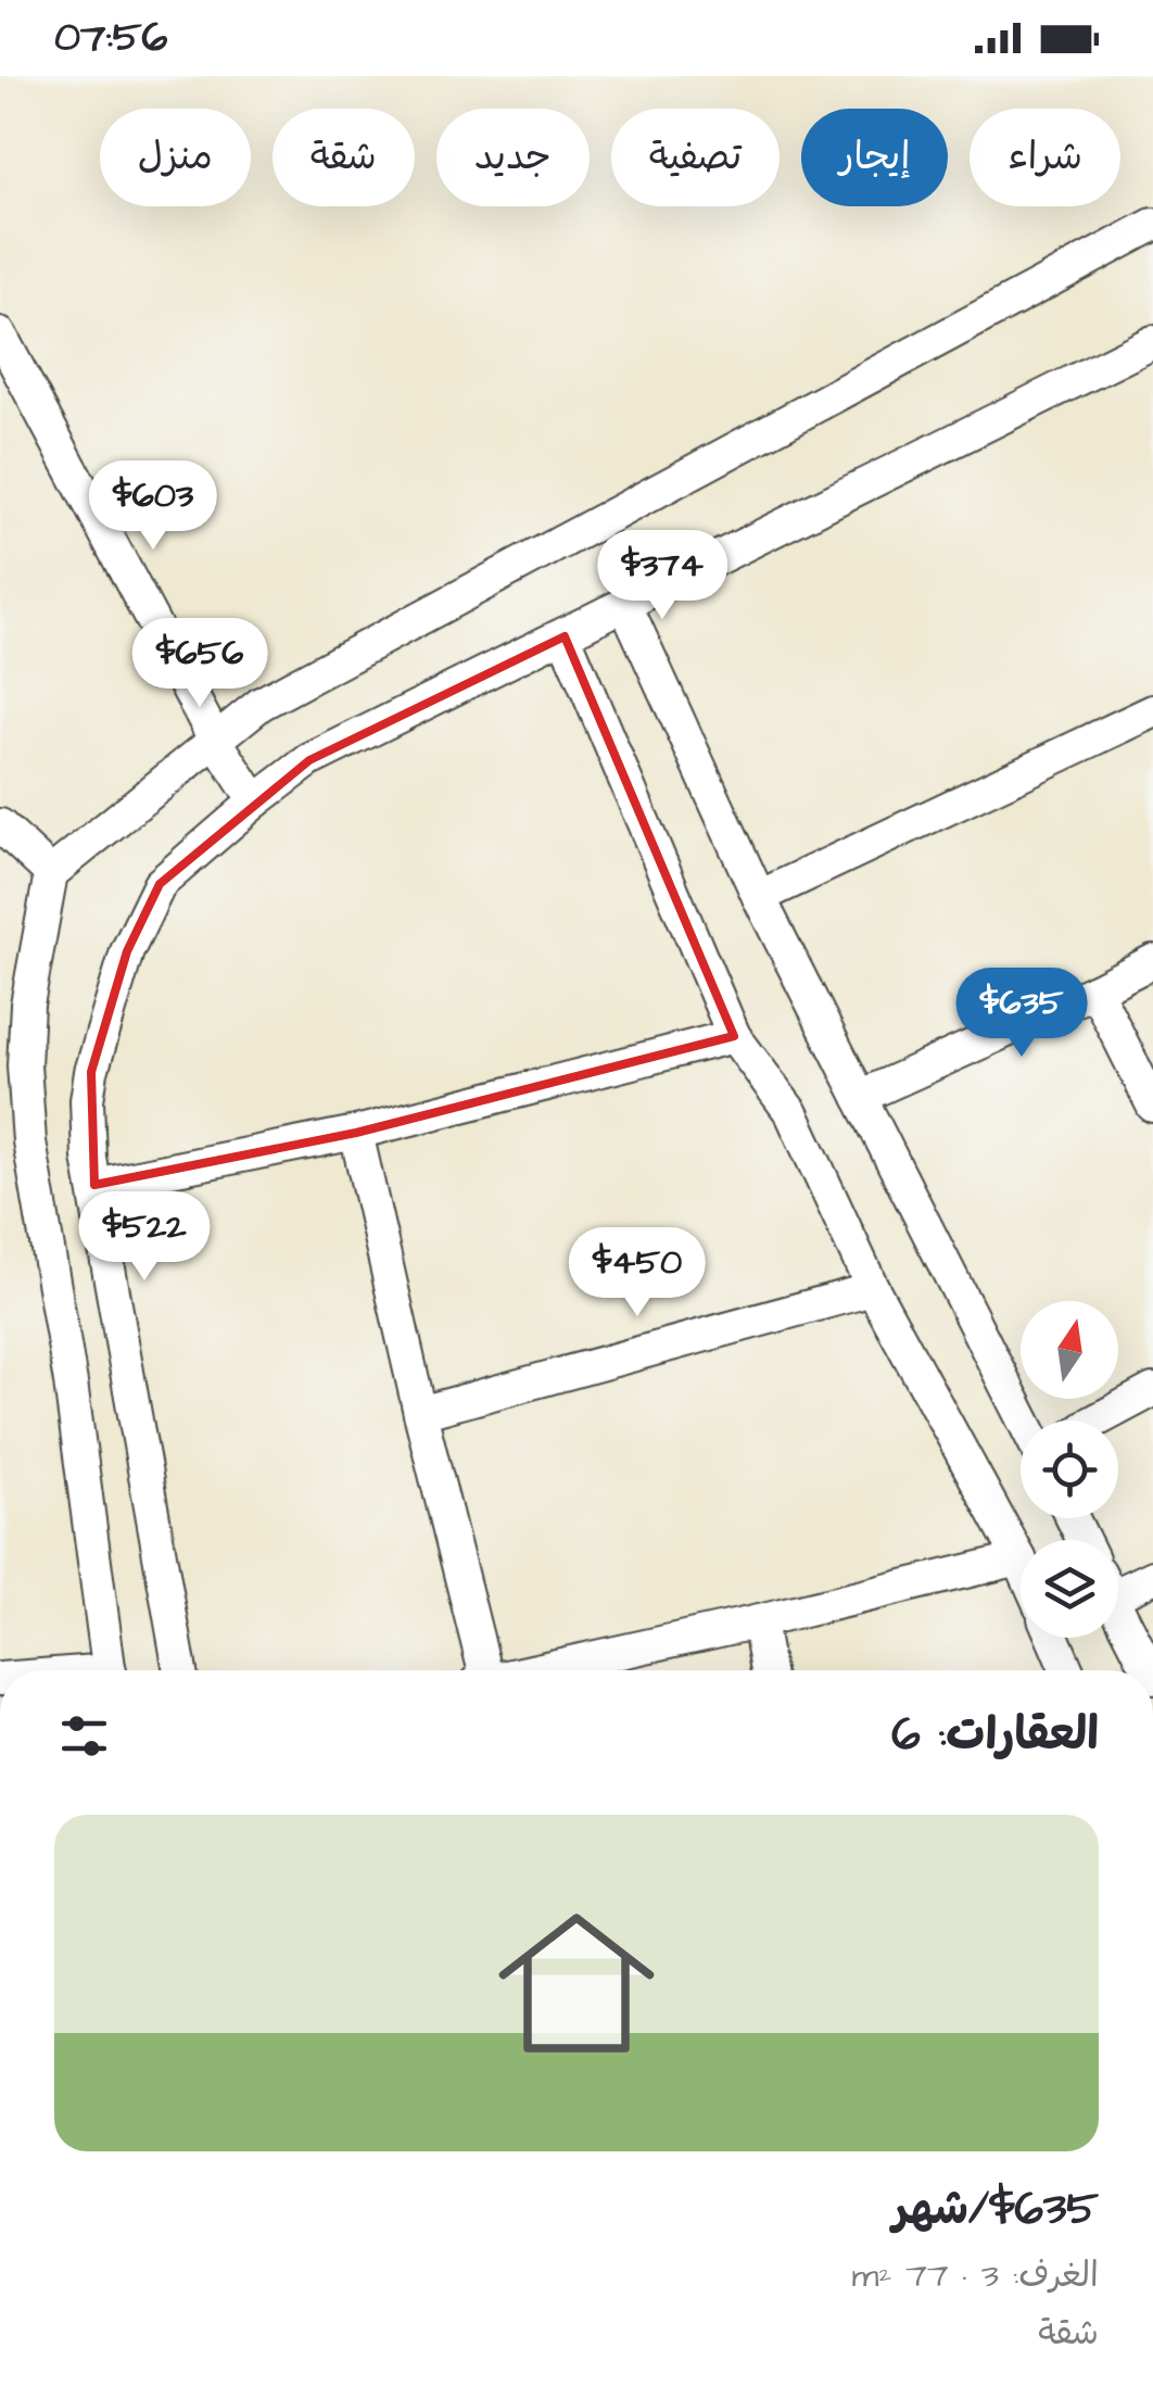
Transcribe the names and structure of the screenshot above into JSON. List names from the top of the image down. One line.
{"north":"top","page":{"status":"07:56","chip":["شراء","إيجار","تصفية","جديد","شقة","منزل"],"price":["$603","$374","$656","$635","$522","$450"],"heading":"العقارات: 6","list":[{"name":"$635/شهر","note":"الغرف: 3 · 77 m² · شقة"}]}}
